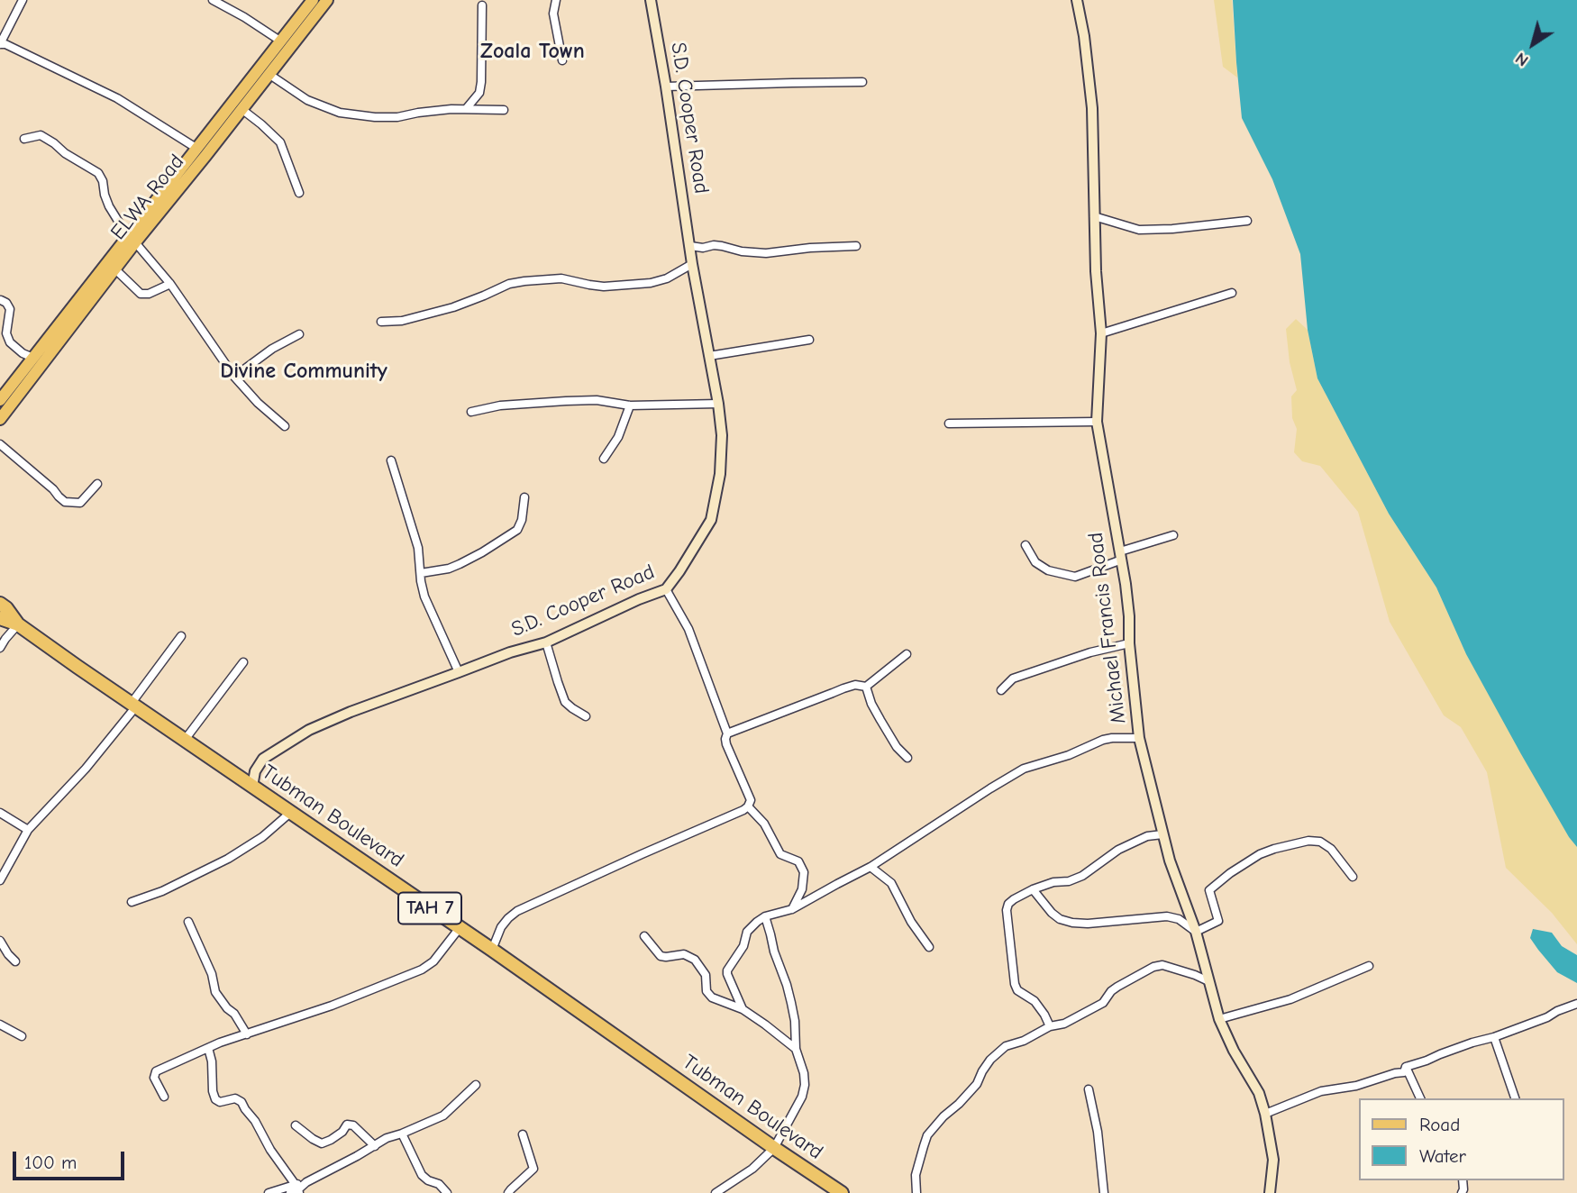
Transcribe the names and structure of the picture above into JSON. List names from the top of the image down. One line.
{"streets":{"highway":["Tubman Boulevard","TAH 7"],"main road":["ELWA Road"],"street":["S.D. Cooper Road","Michael Francis Road"]},"crossings":[["S.D. Cooper Road","Tubman Boulevard"]],"districts":["Zoala Town","Divine Community"],"legend":["Road","Water"],"scale_bar":"100 m","north":"bottom left"}
